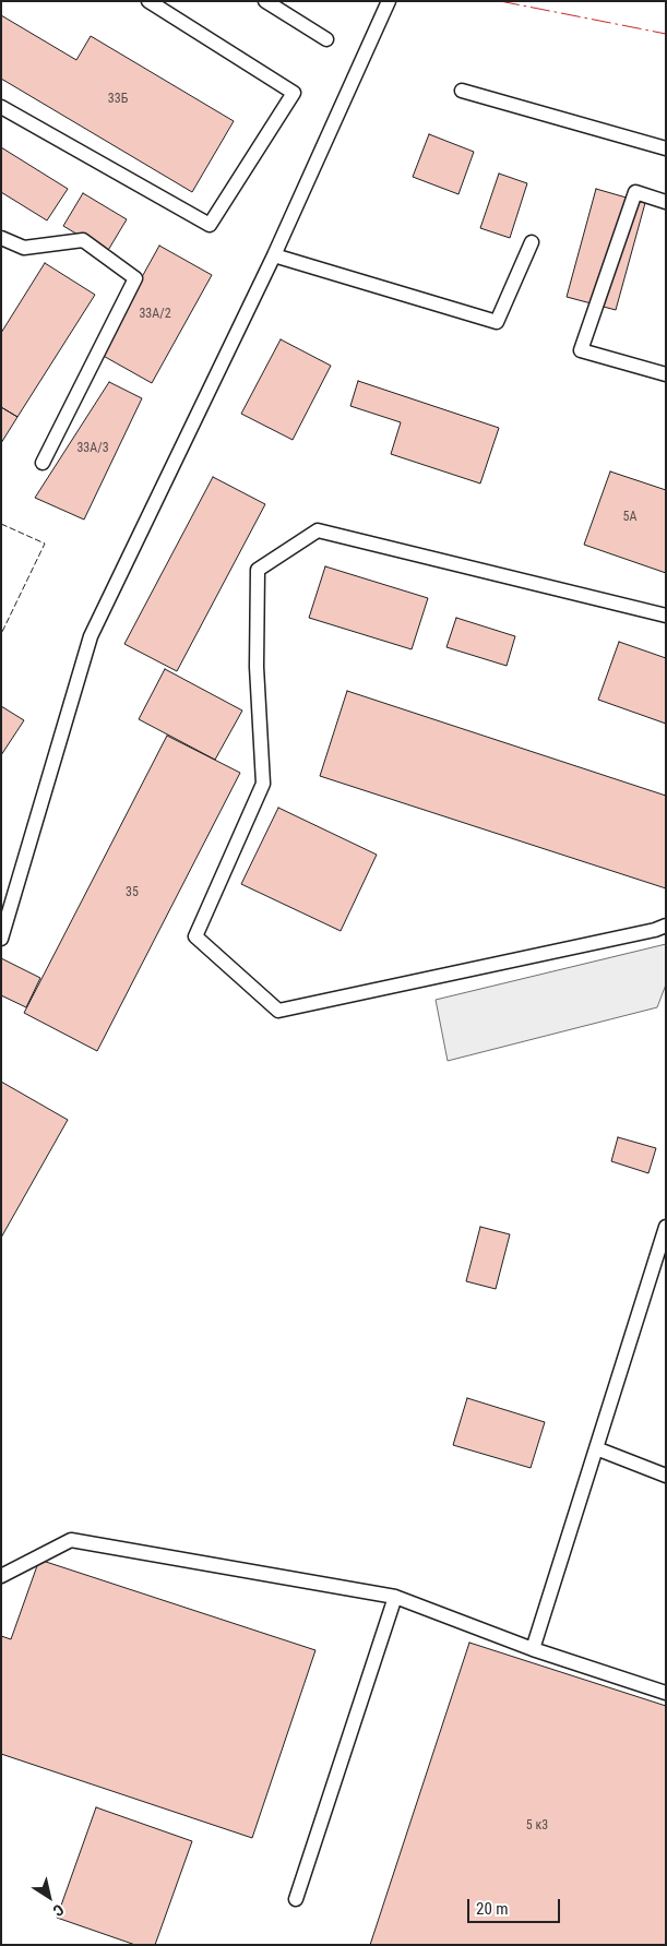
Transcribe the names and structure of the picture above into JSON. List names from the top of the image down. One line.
{"house_numbers":["33Б","33А/2","33А/3","5А","35","5 к3"],"scale_bar":"20 m","north":"bottom right"}
